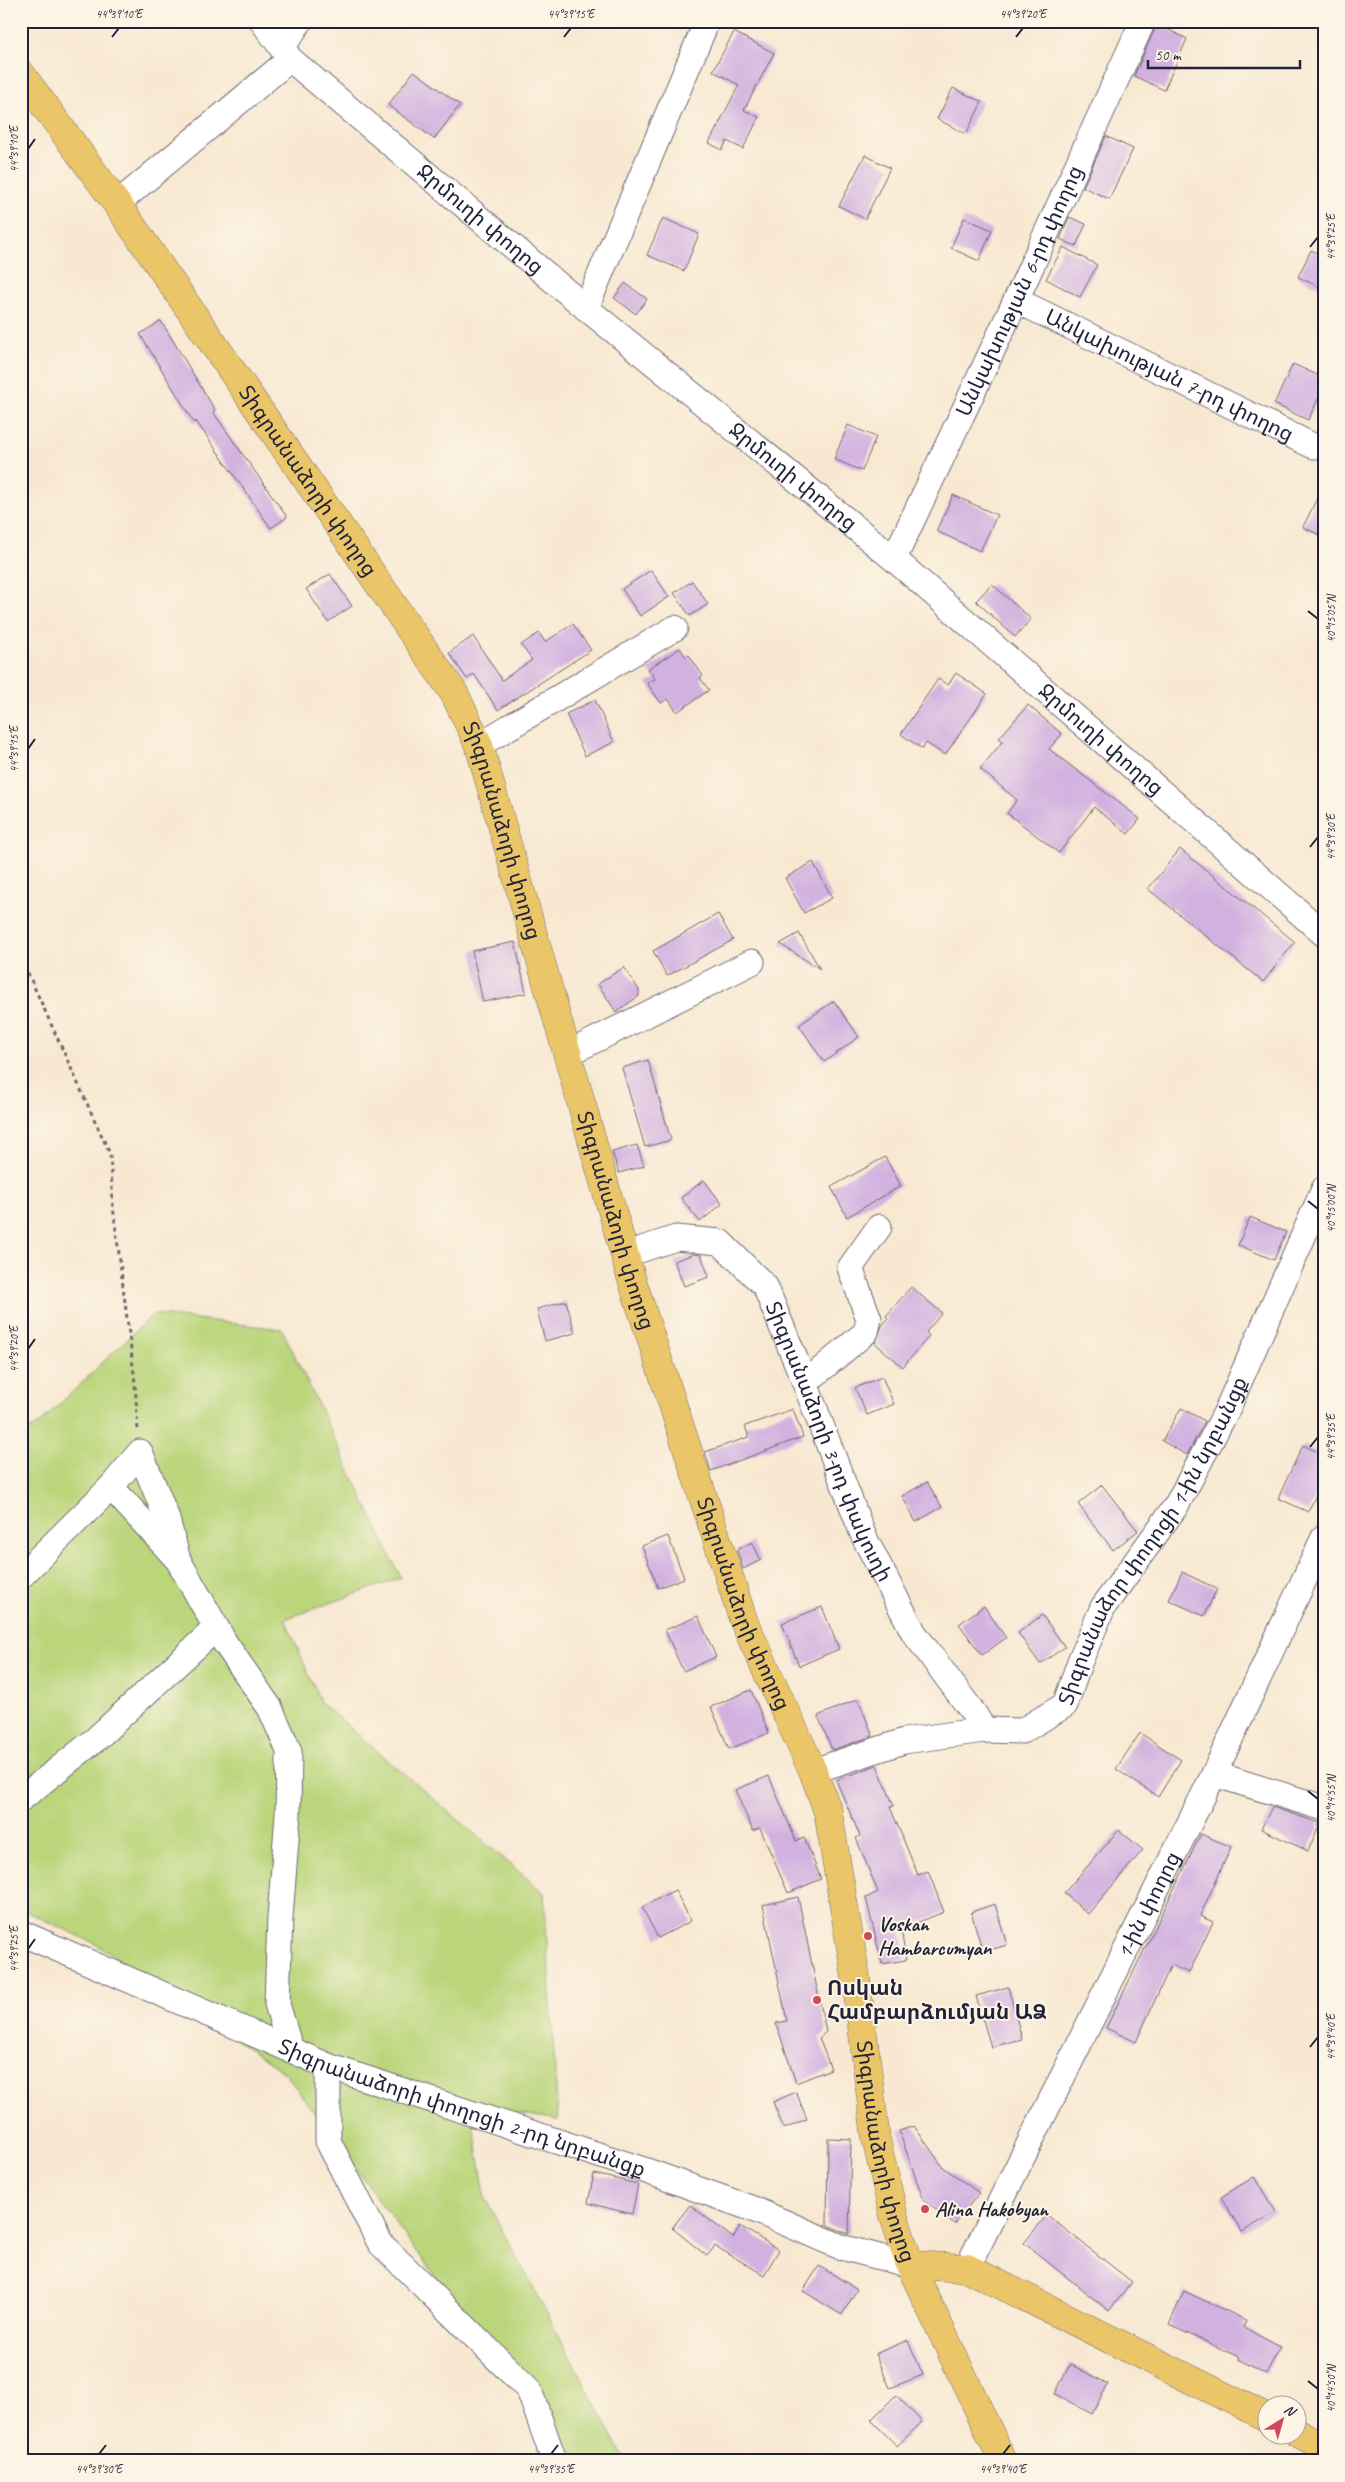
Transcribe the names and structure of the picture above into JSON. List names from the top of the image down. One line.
{"streets":{"main road":["Տիգրանաձորի փողոց"],"street":["Ջրմուղի փողոց","Անկախության 6-րդ փողոց","Անկախության 7-րդ փողոց","Տիգրանաձորի 3-րդ փակուղի","Տիգրանաձոր փողոցի 1-ին նրբանցք","1-ին փողոց","Տիգրանաձորի փողոցի 2-րդ նրբանցք"]},"crossings":[["Ջրմուղի փողոց","Անկախության 6-րդ փողոց"],["Անկախության 6-րդ փողոց","Անկախության 7-րդ փողոց"],["Տիգրանաձորի փողոց","Տիգրանաձորի 3-րդ փակուղի"],["Տիգրանաձորի փողոց","Տիգրանաձոր փողոցի 1-ին նրբանցք"],["Տիգրանաձորի փողոց","Տիգրանաձորի փողոցի 2-րդ նրբանցք"],["Տիգրանաձորի 3-րդ փակուղի","Տիգրանաձոր փողոցի 1-ին նրբանցք"]],"places":["Voskan Hambarcumyan","Ոսկան Համբարձումյան ԱՁ","Alina Hakobyan"],"scale_bar":"50 m","north":"top right","coordinates":["44°39'10\"E","44°39'15\"E","44°39'20\"E","44°39'25\"E","40°15'05\"N","44°39'30\"E","40°15'00\"N","44°39'35\"E","40°14'55\"N","44°39'40\"E","40°14'50\"N"]}
